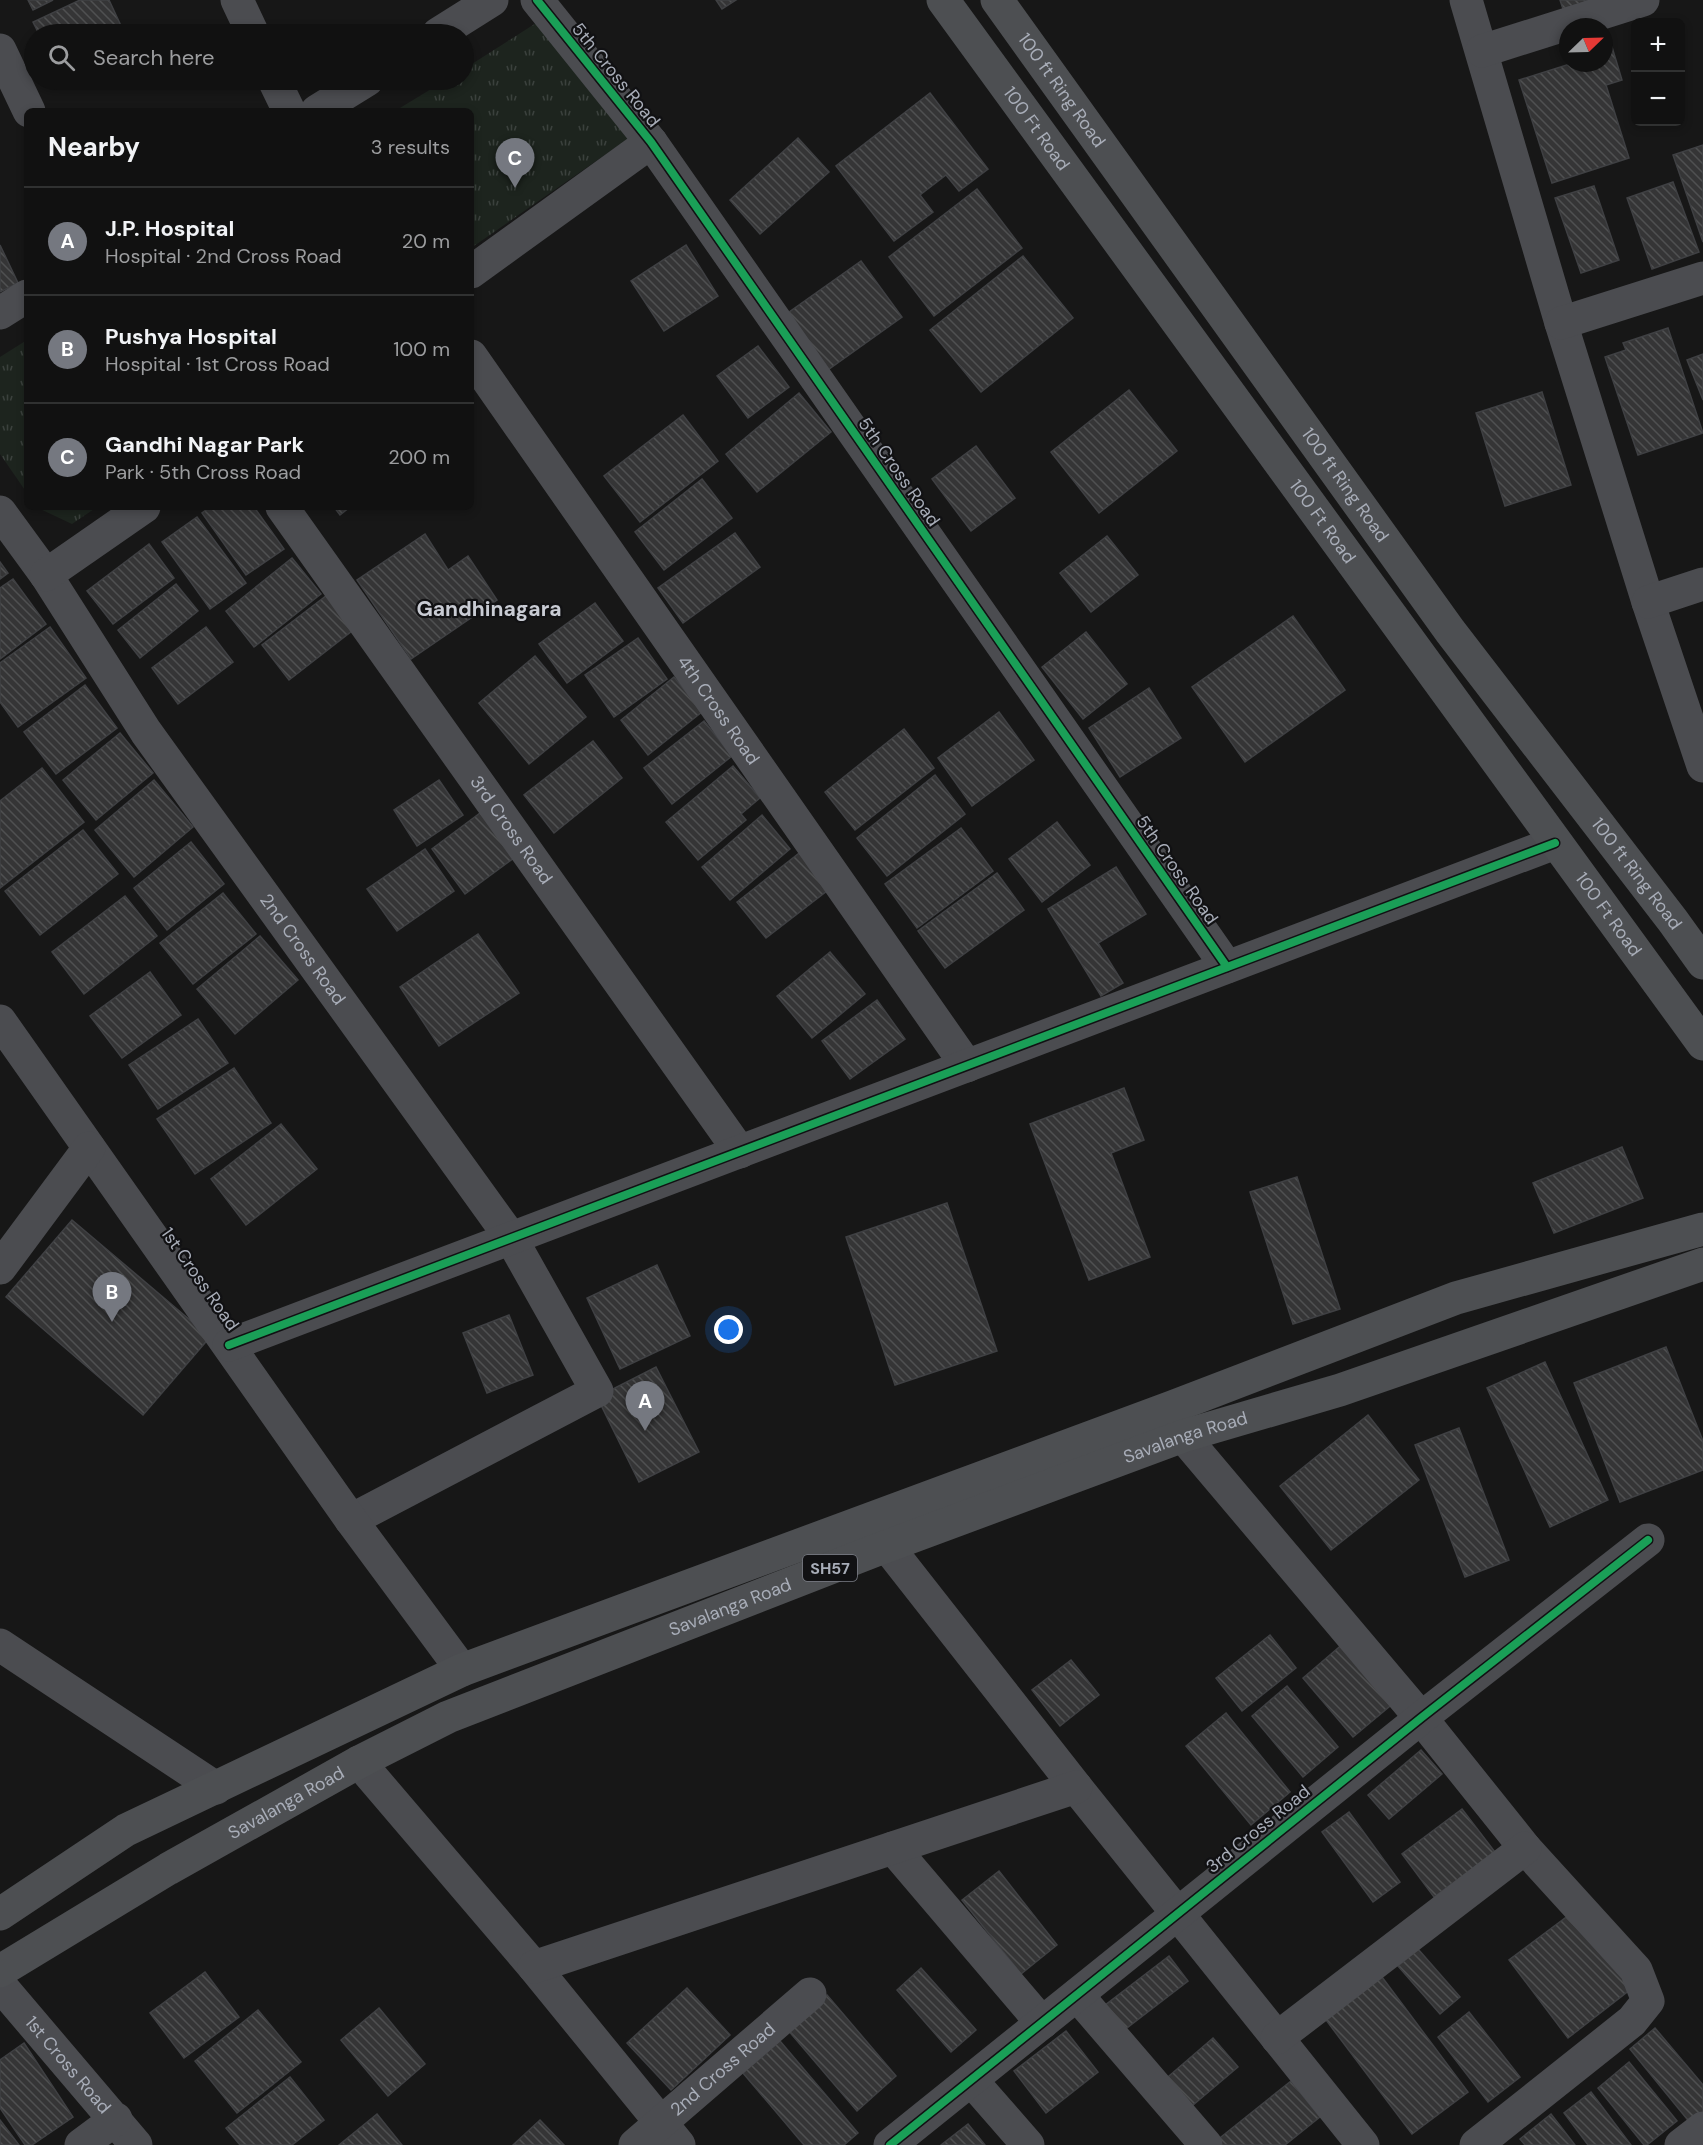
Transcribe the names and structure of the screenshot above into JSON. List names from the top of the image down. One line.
{"streets":{"main road":["100 ft Ring Road","100 Ft Road","Savalanga Road","SH57"],"street":["5th Cross Road","4th Cross Road","3rd Cross Road","2nd Cross Road","1st Cross Road"]},"crossings":[["2nd Cross Road","1st Cross Road"],["1st Cross Road","Savalanga Road"]],"districts":["Gandhinagara"],"north":"top right","page":{"map_buttons":["+","−"],"search":"Search here","heading":["Nearby","3 results"],"pins":["C","B","A"],"list":[{"mark":"A","name":"J.P. Hospital","note":"Hospital · 2nd Cross Road","value":"20 m"},{"mark":"B","name":"Pushya Hospital","note":"Hospital · 1st Cross Road","value":"100 m"},{"mark":"C","name":"Gandhi Nagar Park","note":"Park · 5th Cross Road","value":"200 m"}]}}
